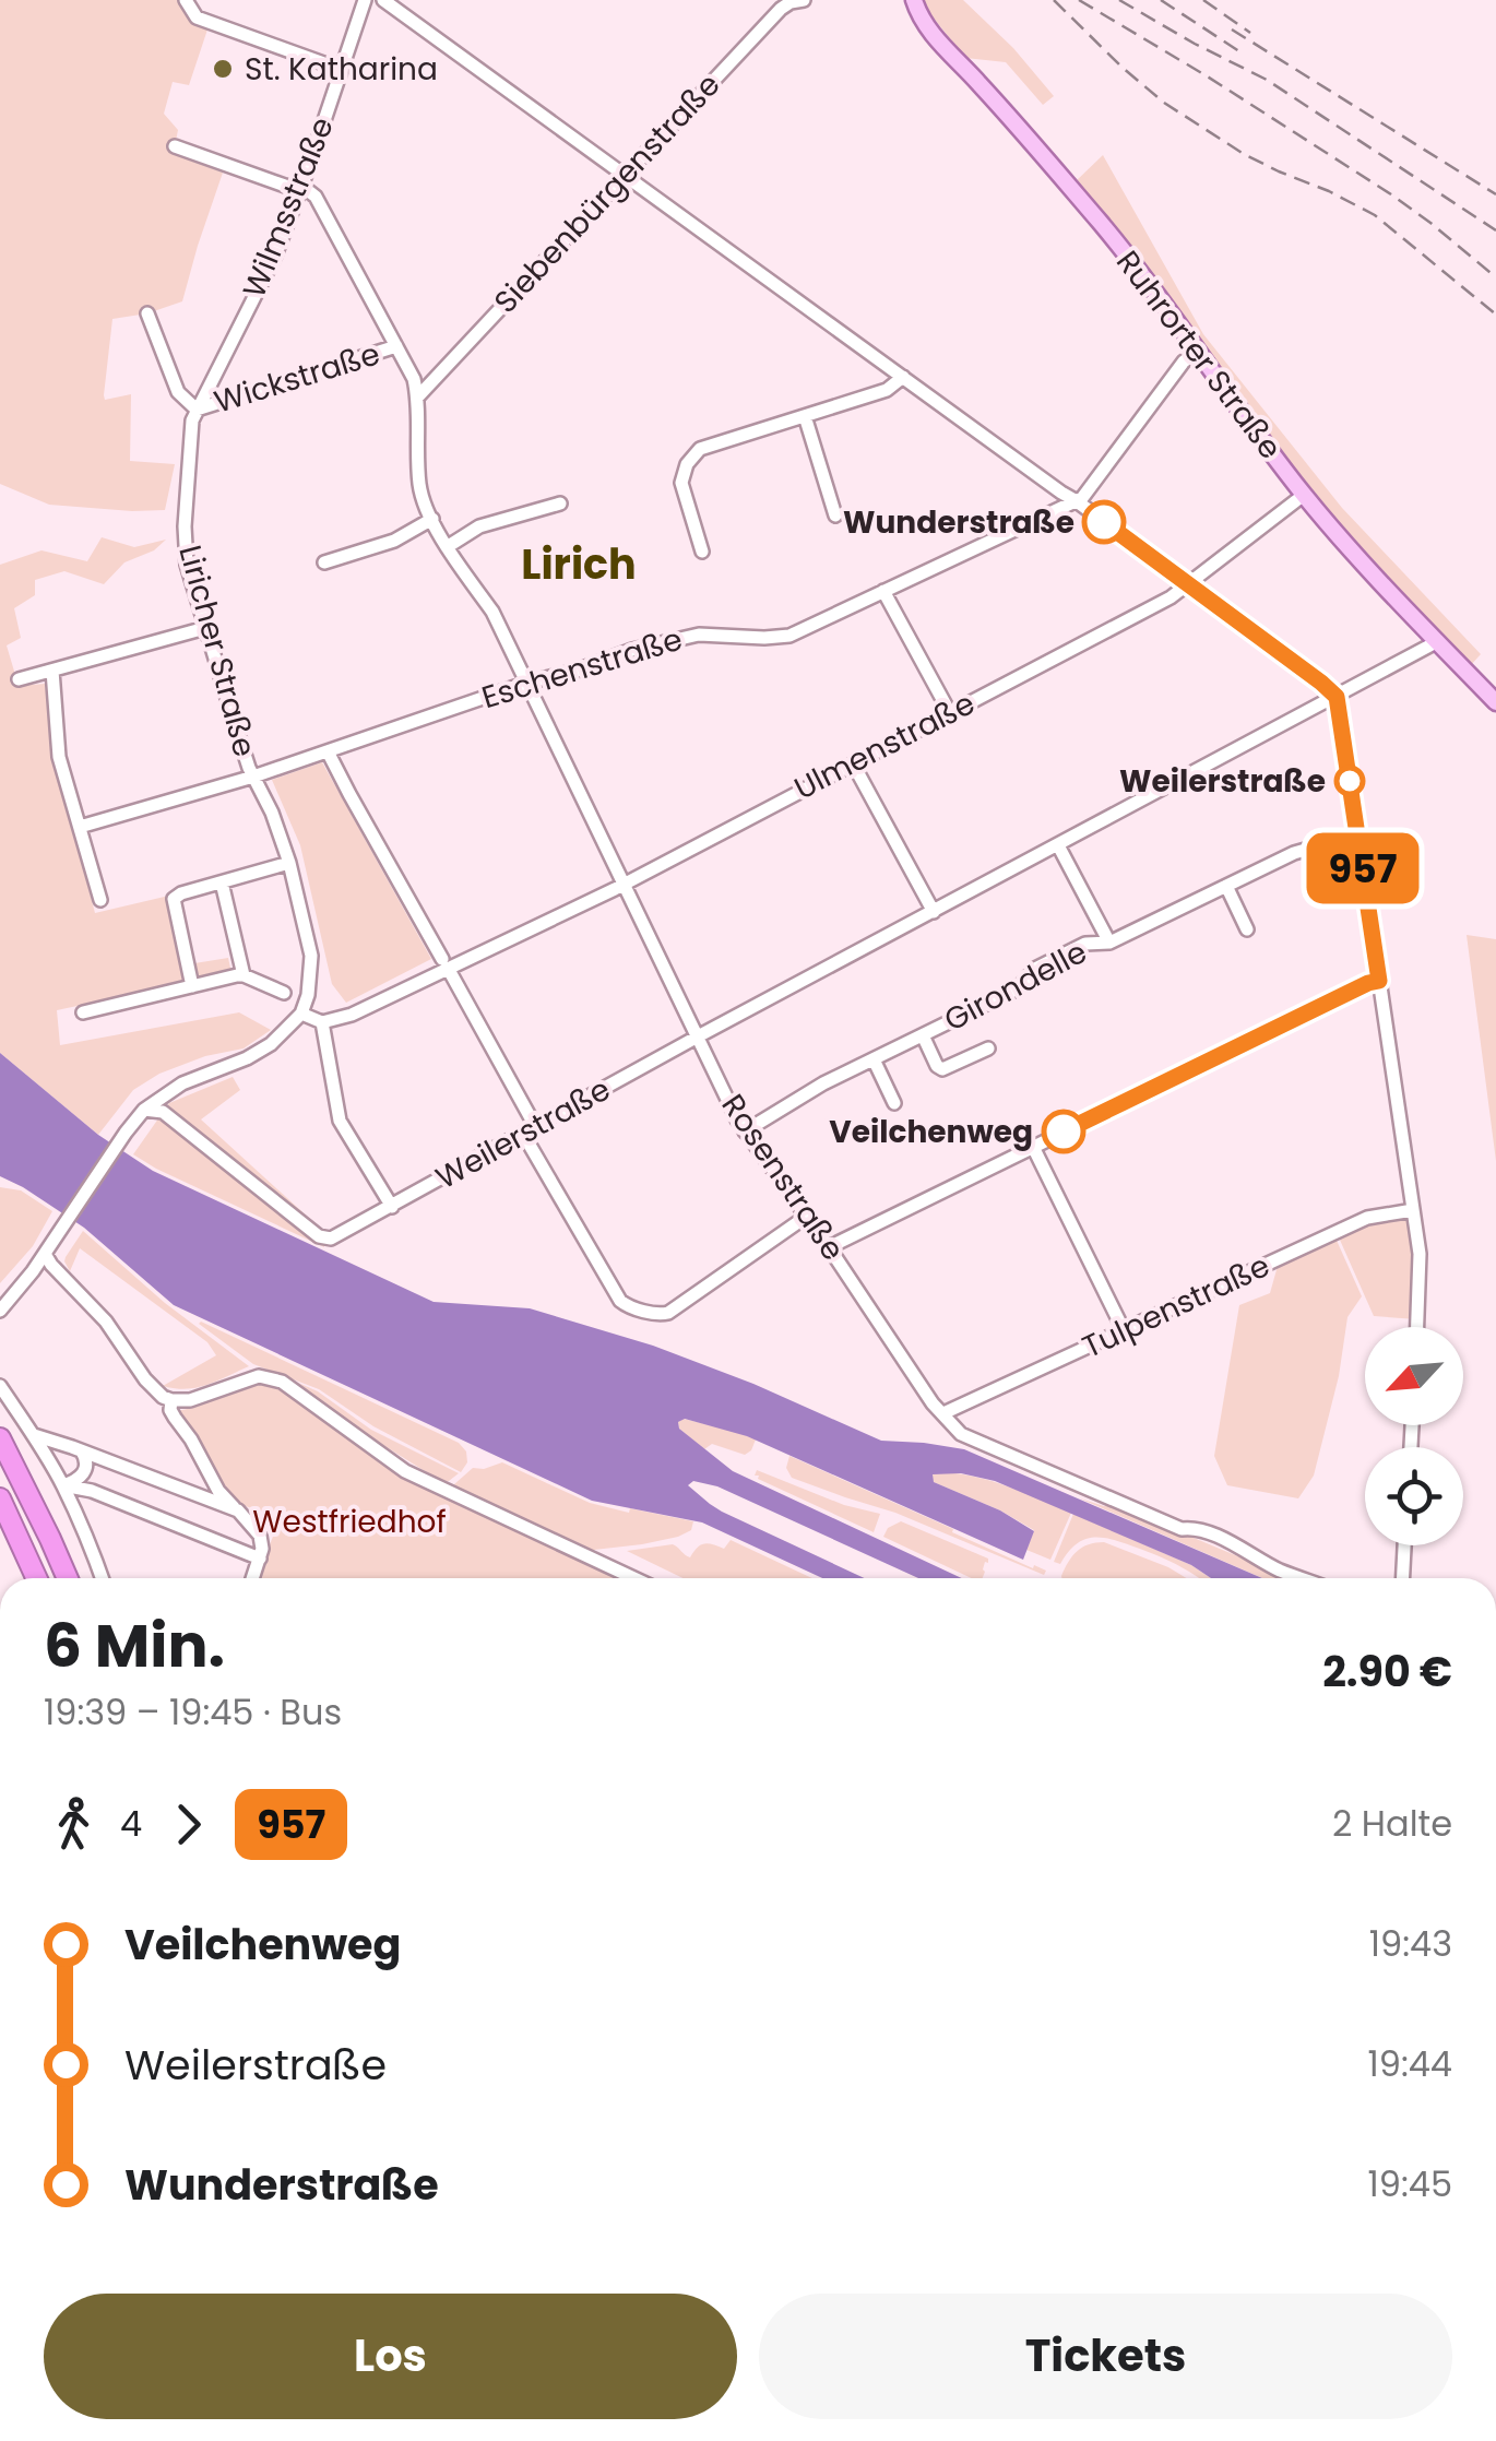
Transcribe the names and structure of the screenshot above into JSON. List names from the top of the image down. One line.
{"streets":{"main road":["Ruhrorter Straße"],"street":["Siebenbürgenstraße","Wilmsstraße","Wickstraße","Liricher Straße","Eschenstraße","Ulmenstraße","Girondelle","Weilerstraße","Rosenstraße","Tulpenstraße"]},"crossings":[["Siebenbürgenstraße","Rosenstraße"],["Wilmsstraße","Wickstraße"],["Wilmsstraße","Liricher Straße"],["Wilmsstraße","Rosenstraße"],["Ruhrorter Straße","Eschenstraße"],["Ruhrorter Straße","Ulmenstraße"],["Ruhrorter Straße","Weilerstraße"],["Wickstraße","Liricher Straße"],["Wickstraße","Rosenstraße"],["Liricher Straße","Eschenstraße"],["Eschenstraße","Rosenstraße"],["Ulmenstraße","Rosenstraße"],["Girondelle","Weilerstraße"],["Girondelle","Rosenstraße"],["Weilerstraße","Rosenstraße"],["Rosenstraße","Tulpenstraße"]],"districts":["Lirich"],"parks":["Westfriedhof"],"places":["St. Katharina","Wunderstraße","Weilerstraße","Veilchenweg"],"lines":["bus line 957"],"north":"bottom left","page":{"on_map":"957","heading":["6 Min.","19:39 – 19:45 · Bus","2.90 €"],"legs":["4","957","2 Halte"],"list":[{"name":"Veilchenweg","value":"19:43"},{"name":"Weilerstraße","value":"19:44"},{"name":"Wunderstraße","value":"19:45"}],"buttons":["Los","Tickets"]}}
